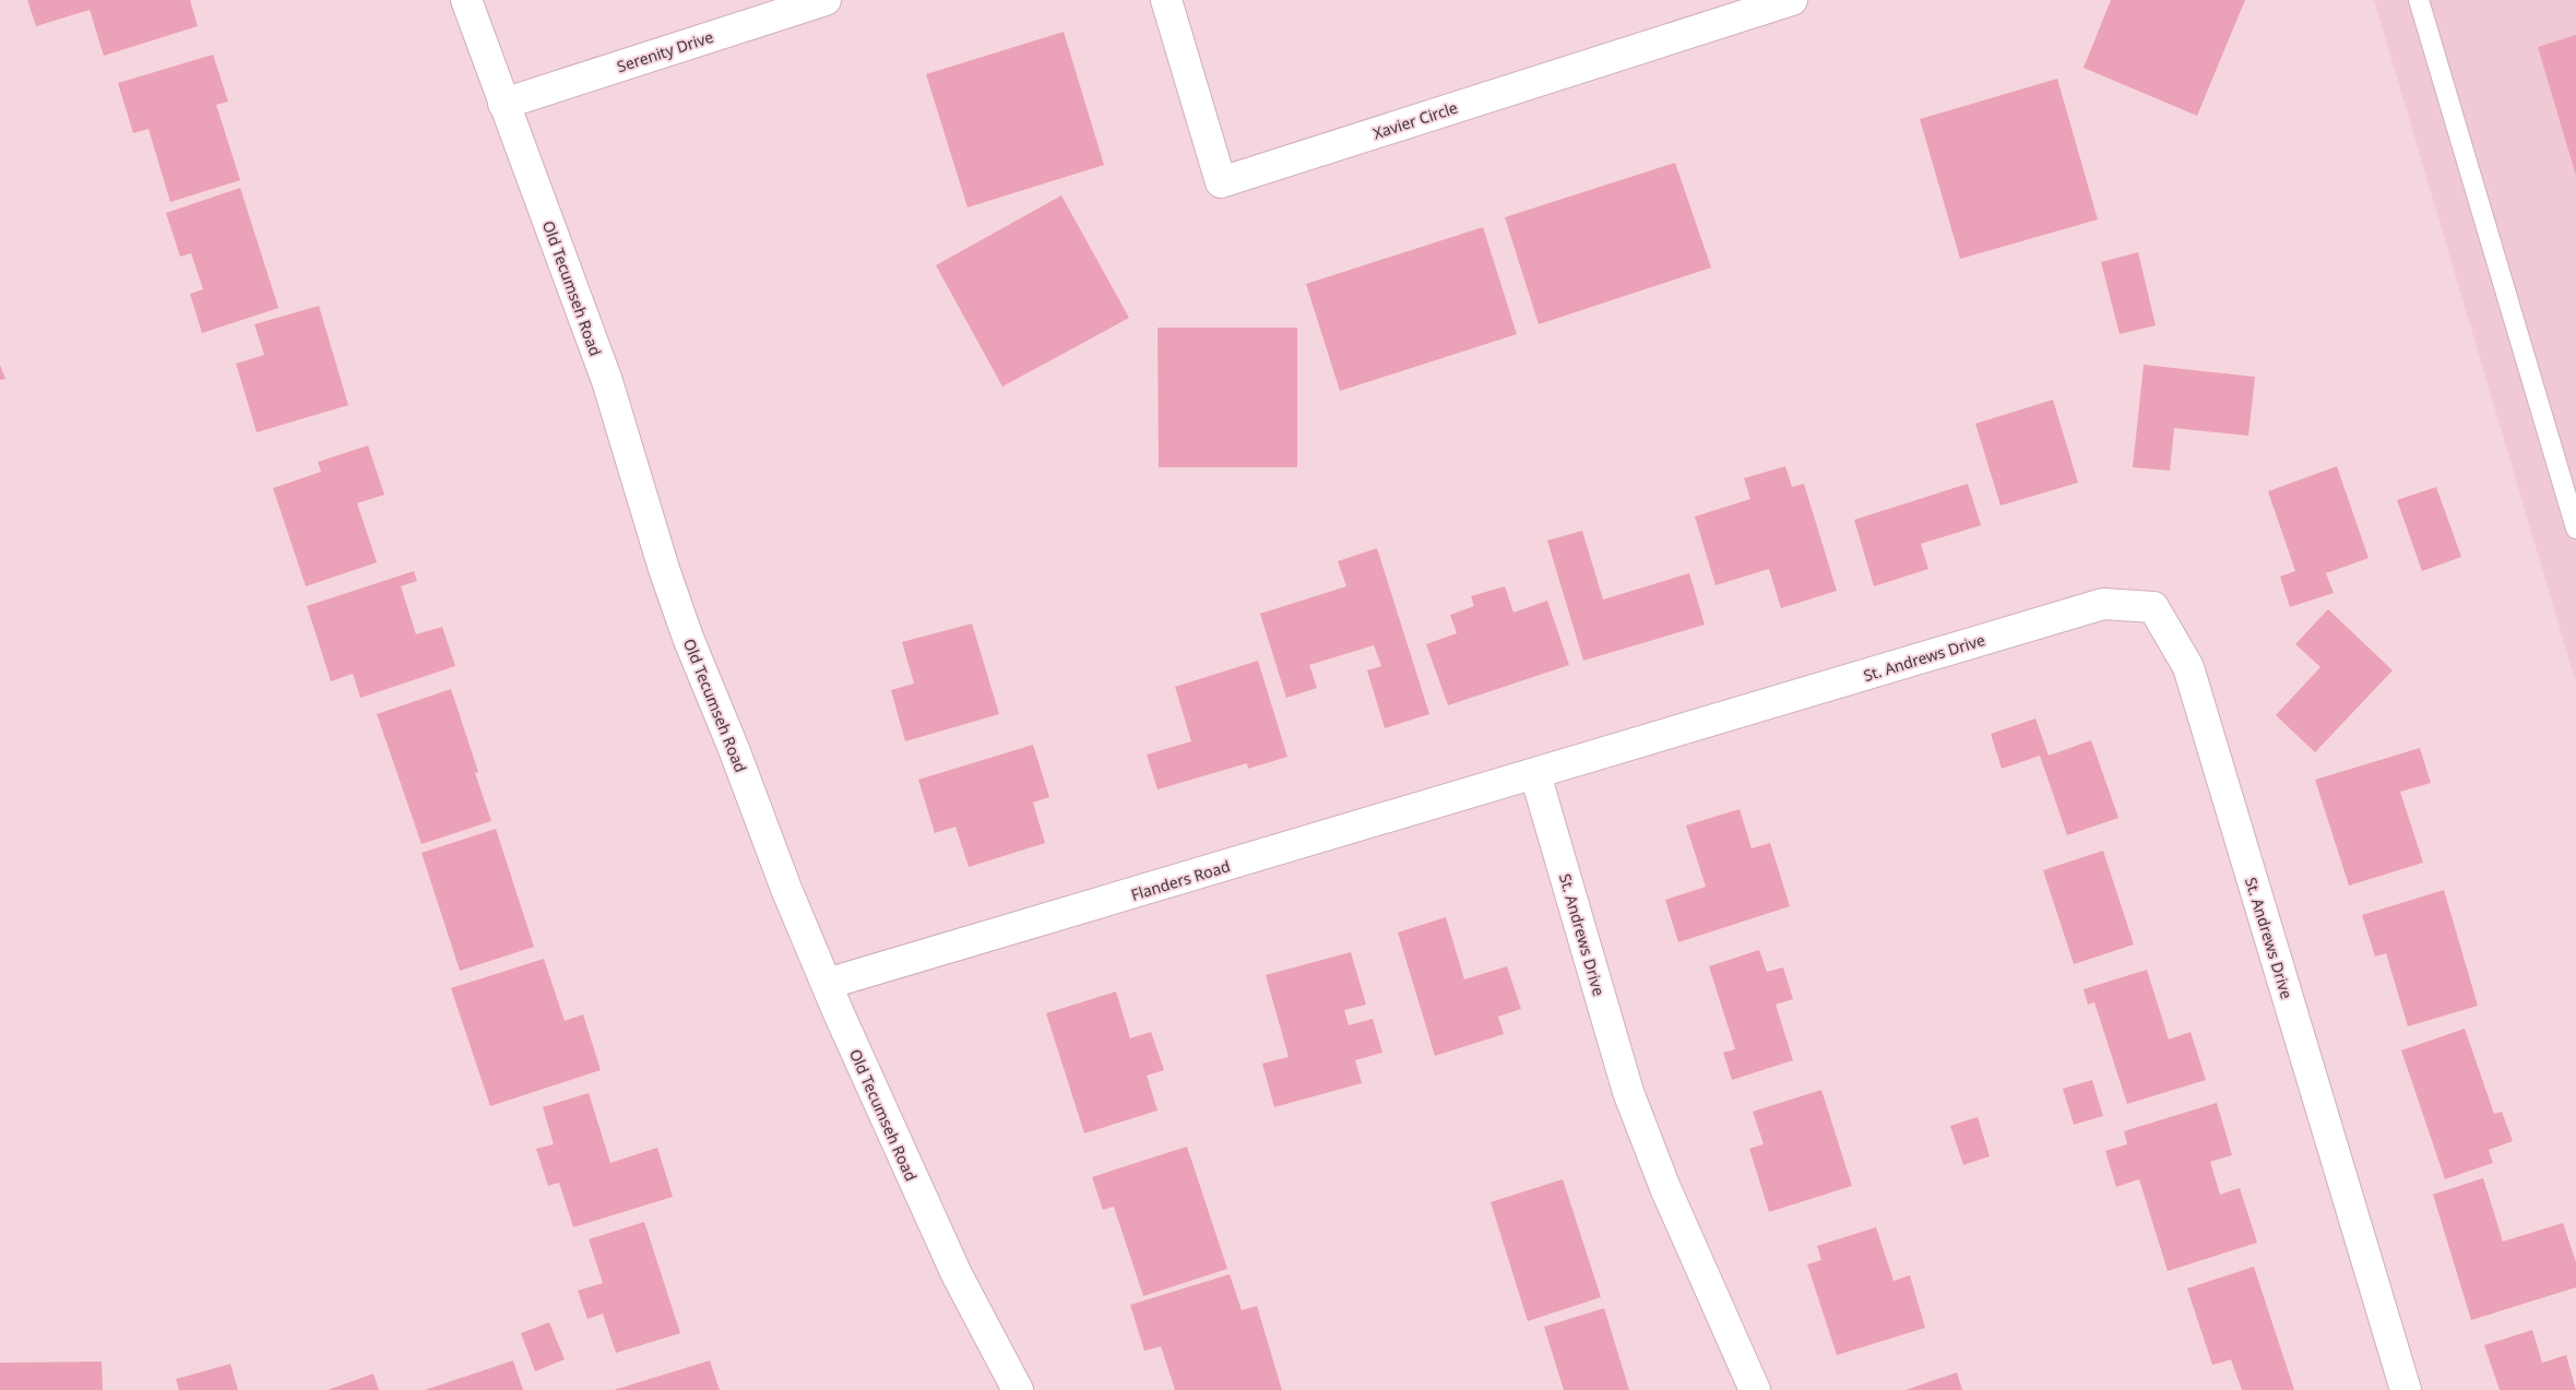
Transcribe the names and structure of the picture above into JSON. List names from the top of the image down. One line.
{"streets":{"street":["Serenity Drive","Xavier Circle","Old Tecumseh Road","St. Andrews Drive","Flanders Road"]},"crossings":[["Serenity Drive","Old Tecumseh Road"],["Old Tecumseh Road","Flanders Road"],["St. Andrews Drive","Flanders Road"]]}
